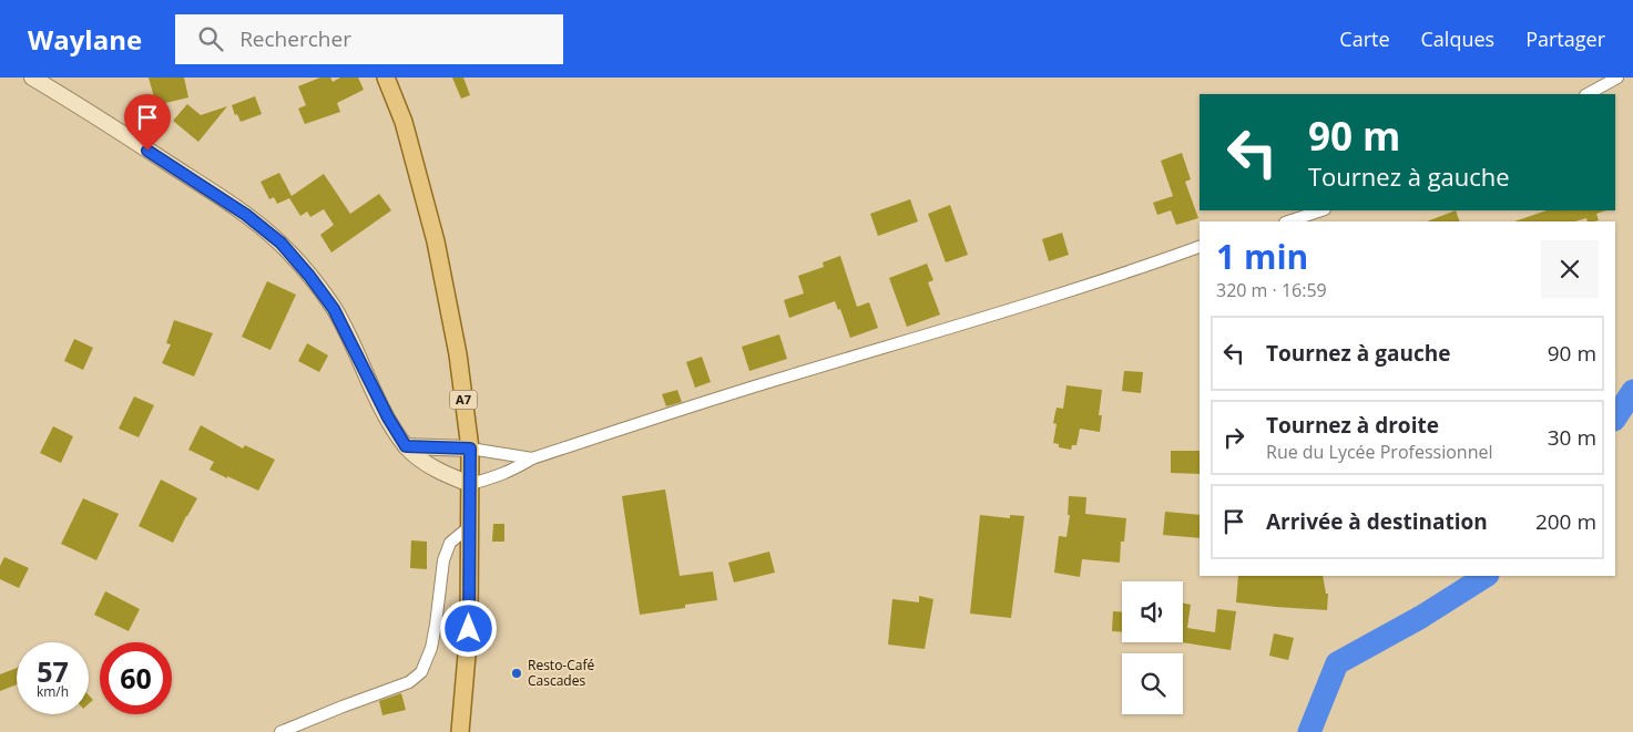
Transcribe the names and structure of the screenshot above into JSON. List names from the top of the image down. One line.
{"streets":{"main road":["A7"]},"places":["Resto-Café Cascades"],"page":{"header":"Waylane","search":"Rechercher","nav":["Carte","Calques","Partager"],"turn":["90 m","Tournez à gauche"],"heading":["1 min","320 m · 16:59"],"list":[{"name":"Tournez à gauche","value":"90 m"},{"name":"Tournez à droite","note":"Rue du Lycée Professionnel","value":"30 m"},{"name":"Arrivée à destination","value":"200 m"}],"speed":"57 km/h","limit":"60"}}
